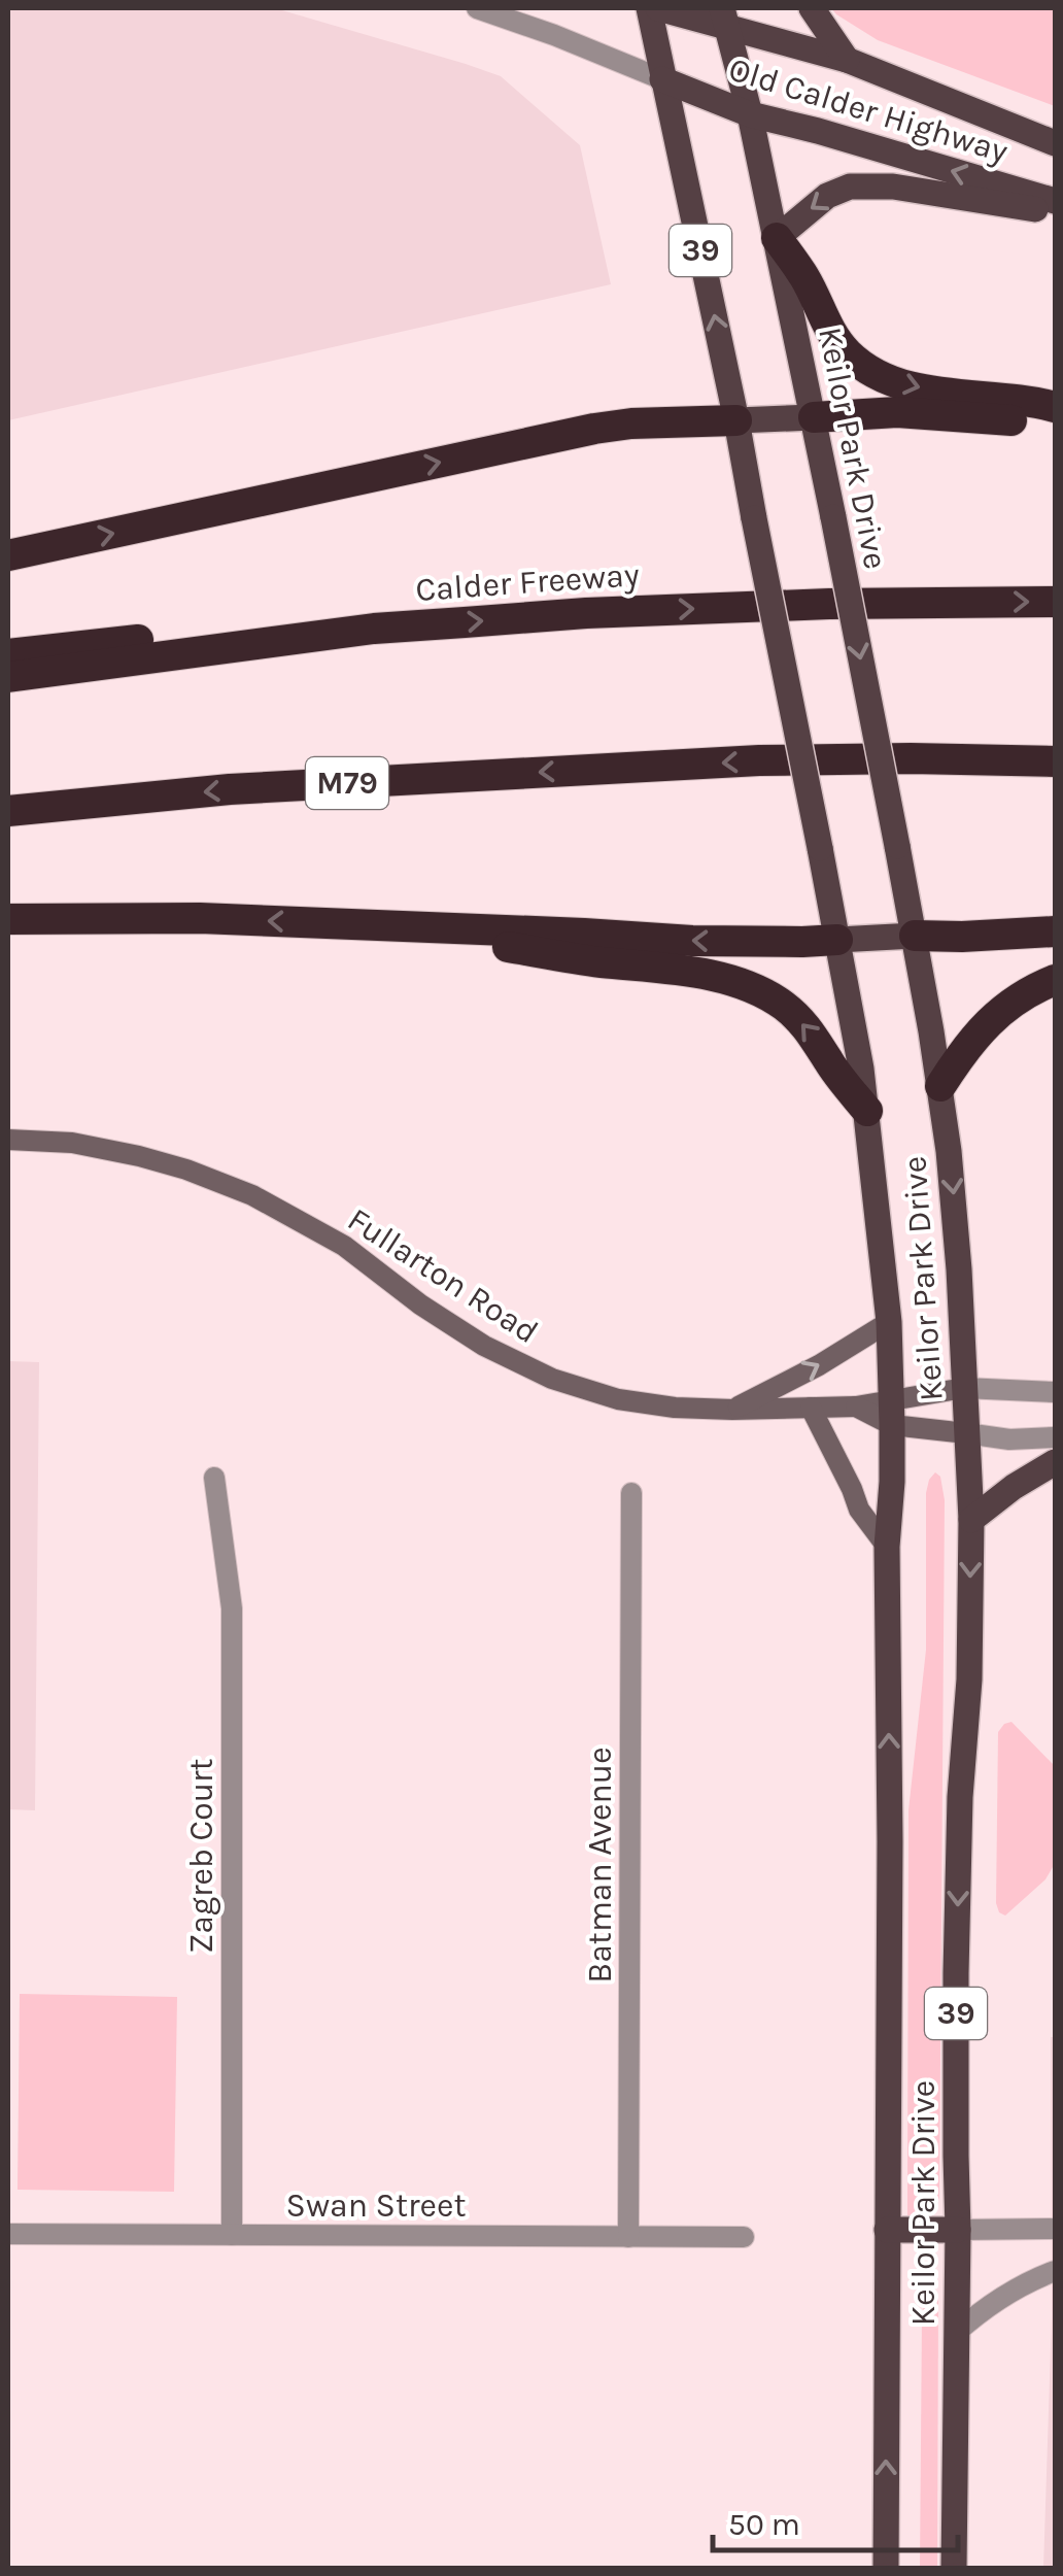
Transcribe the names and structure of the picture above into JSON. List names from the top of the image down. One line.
{"streets":{"highway":["Calder Freeway","M79"],"main road":["Old Calder Highway","39","Keilor Park Drive","Fullarton Road"],"street":["Zagreb Court","Batman Avenue","Swan Street"]},"crossings":[["Old Calder Highway","Keilor Park Drive"],["Keilor Park Drive","Fullarton Road"],["Zagreb Court","Swan Street"],["Batman Avenue","Swan Street"]],"scale_bar":"50 m"}
